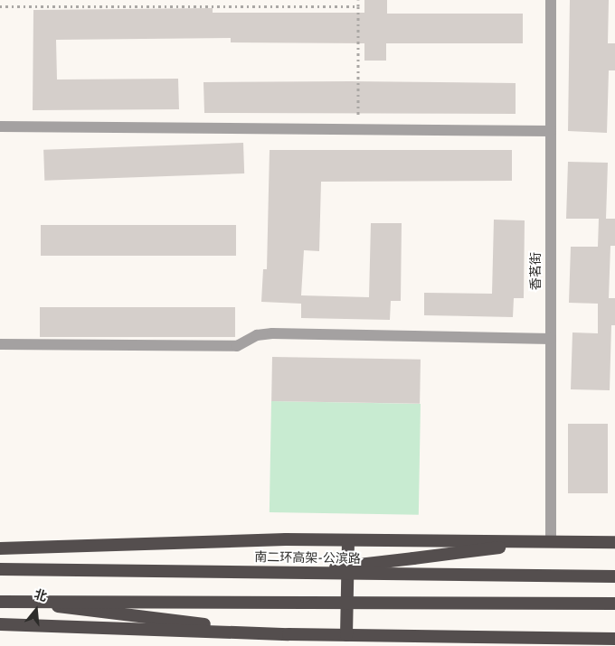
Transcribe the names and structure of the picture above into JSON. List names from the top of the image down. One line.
{"streets":{"highway":["南二环高架-公滨路"],"street":["香茗街"]},"north":"top"}
